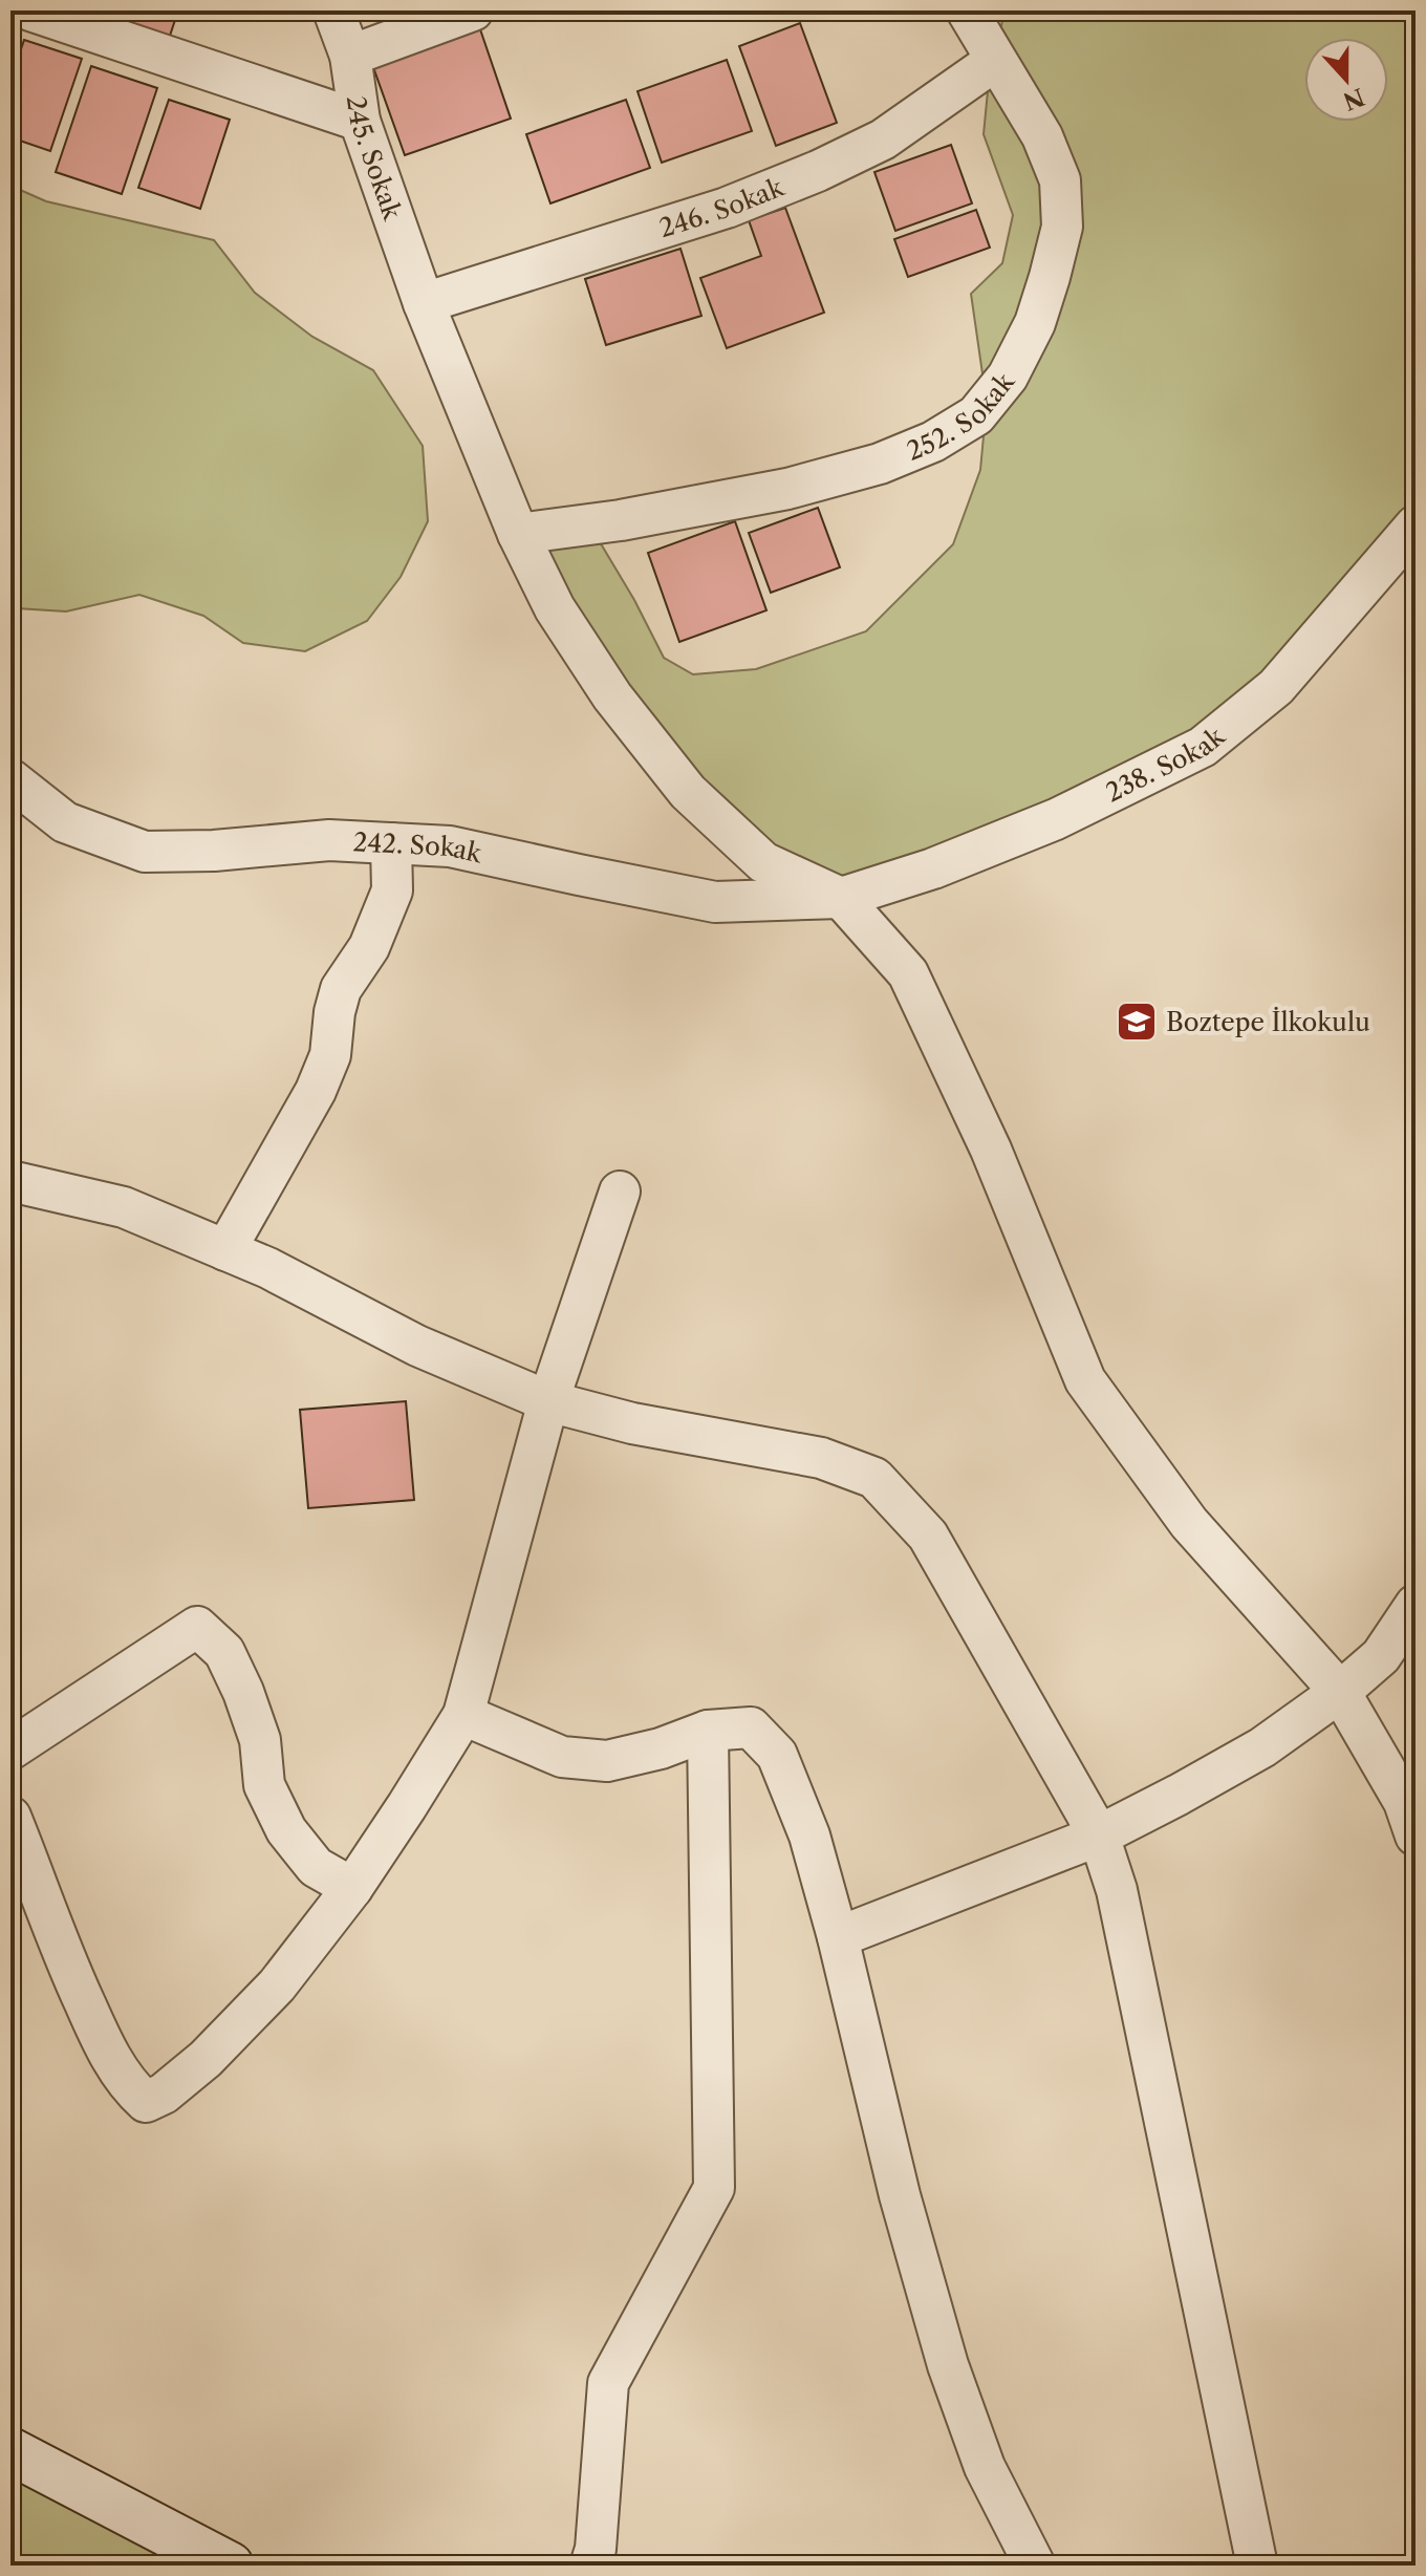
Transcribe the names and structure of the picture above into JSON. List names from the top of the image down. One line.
{"streets":{"street":["245. Sokak","246. Sokak","252. Sokak","238. Sokak","242. Sokak"]},"crossings":[["245. Sokak","246. Sokak"],["245. Sokak","252. Sokak"],["245. Sokak","238. Sokak"],["245. Sokak","242. Sokak"],["246. Sokak","252. Sokak"],["238. Sokak","242. Sokak"]],"places":{"school or university":["Boztepe İlkokulu"]},"north":"bottom"}
